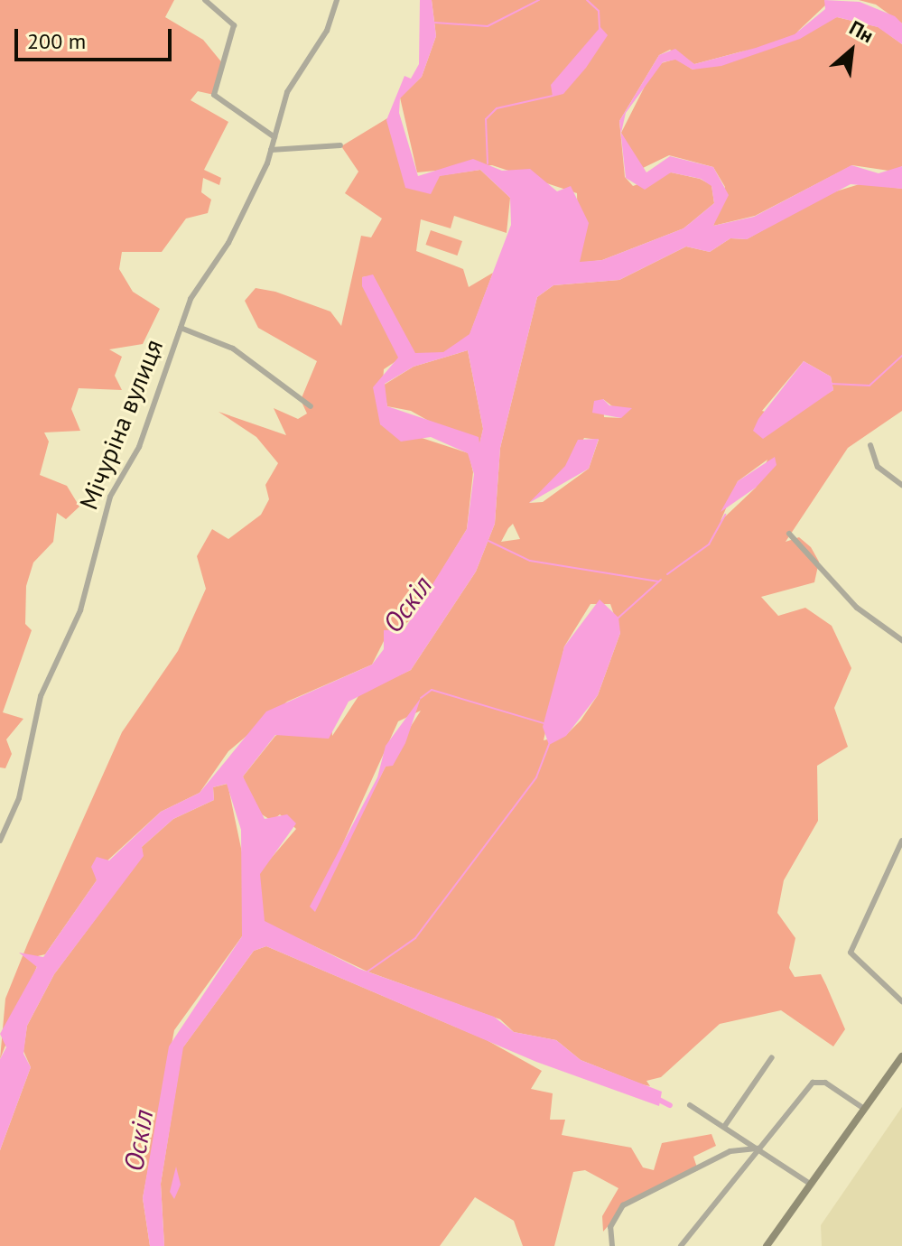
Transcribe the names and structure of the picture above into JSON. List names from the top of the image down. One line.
{"streets":{"street":["Мічуріна вулиця"]},"water":["Оскіл"],"scale_bar":"200 m","north":"top right"}
